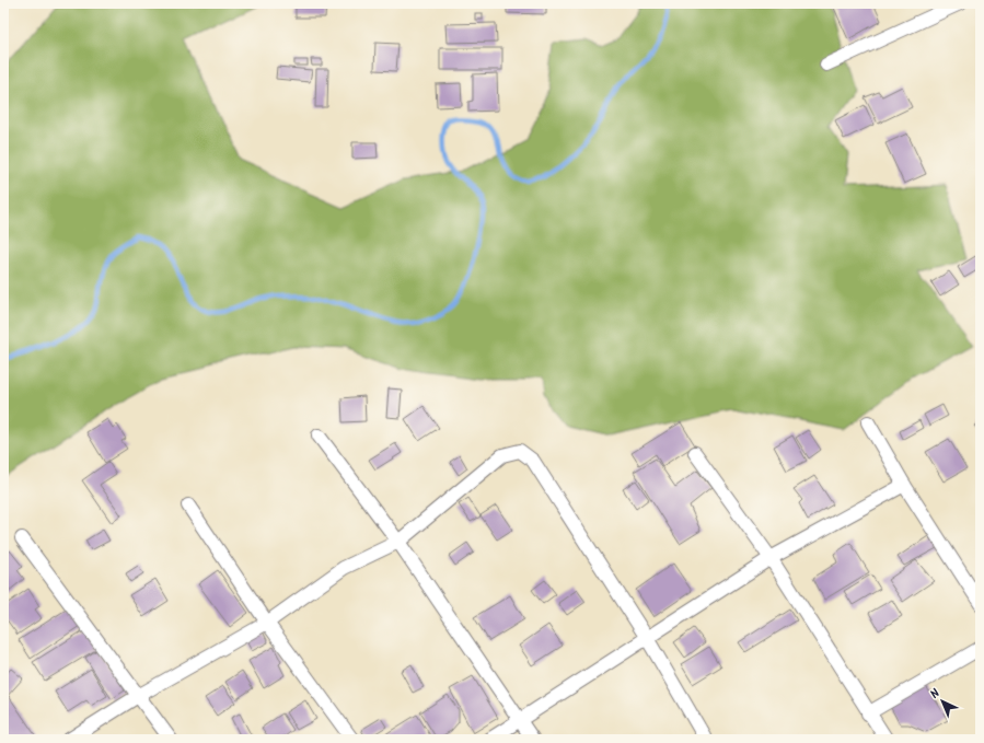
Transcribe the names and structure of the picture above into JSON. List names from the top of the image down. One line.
{"north":"top left"}
